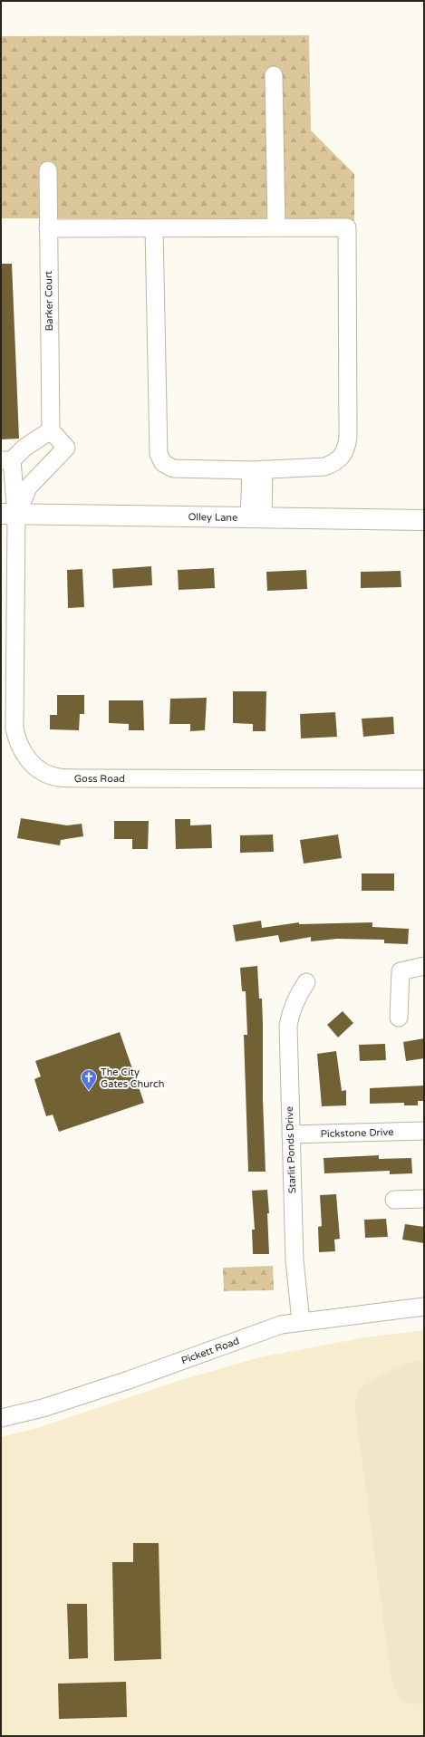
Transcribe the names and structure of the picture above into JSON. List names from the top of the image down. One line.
{"streets":{"main road":["Olley Lane"],"street":["Barker Court","Goss Road","Pickstone Drive","Starlit Ponds Drive","Pickett Road"]},"crossings":[["Olley Lane","Goss Road"],["Pickstone Drive","Starlit Ponds Drive"],["Starlit Ponds Drive","Pickett Road"]],"places":{"church":["The City Gates Church"]}}
